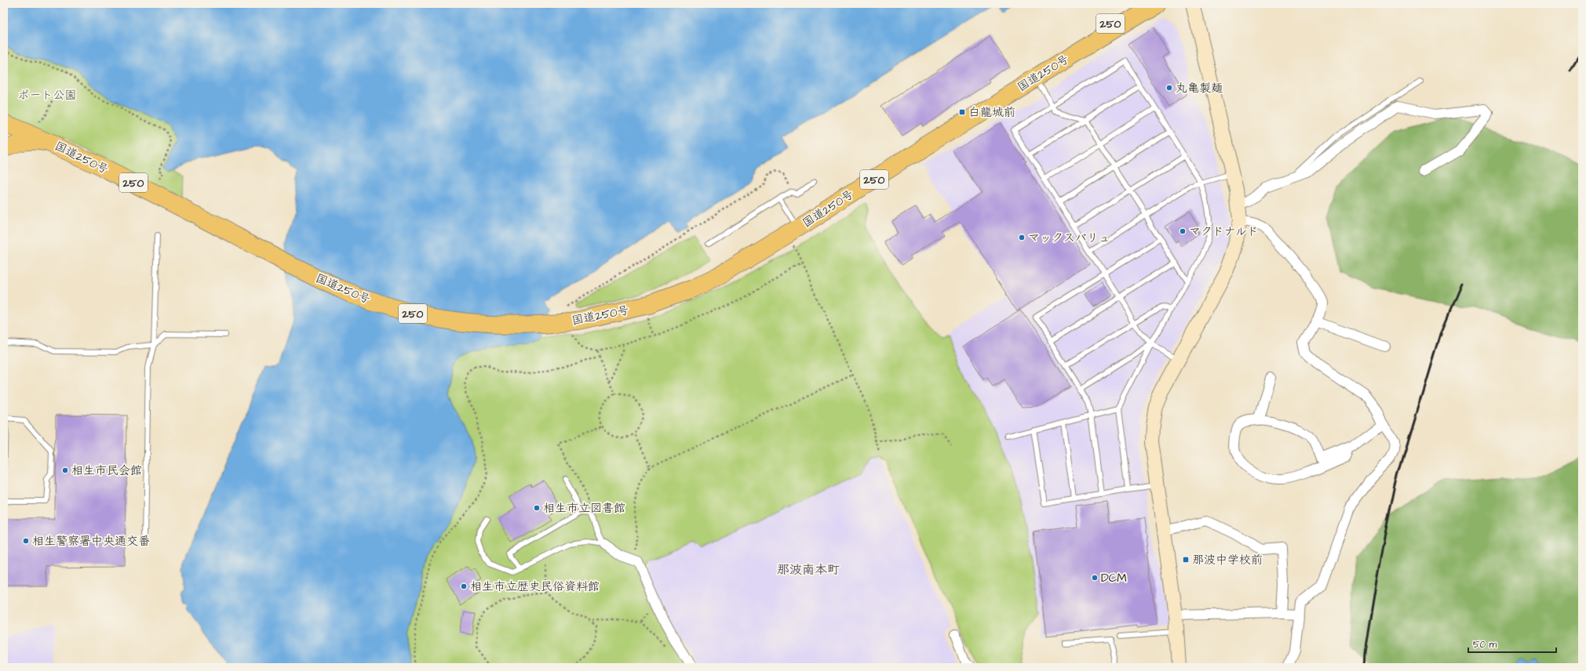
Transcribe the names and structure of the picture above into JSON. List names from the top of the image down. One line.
{"streets":{"highway":["250","国道250号"]},"crossings":[["250","国道250号"]],"districts":["那波南本町"],"parks":["ポート公園"],"places":{"other":["丸亀製麺","マクドナルド","マックスバリュ","相生市民会館","相生市立図書館","相生警察署中央通交番","DCM","相生市立歴史民俗資料館"],"transit":["白龍城前","那波中学校前"]},"scale_bar":"50 m"}
